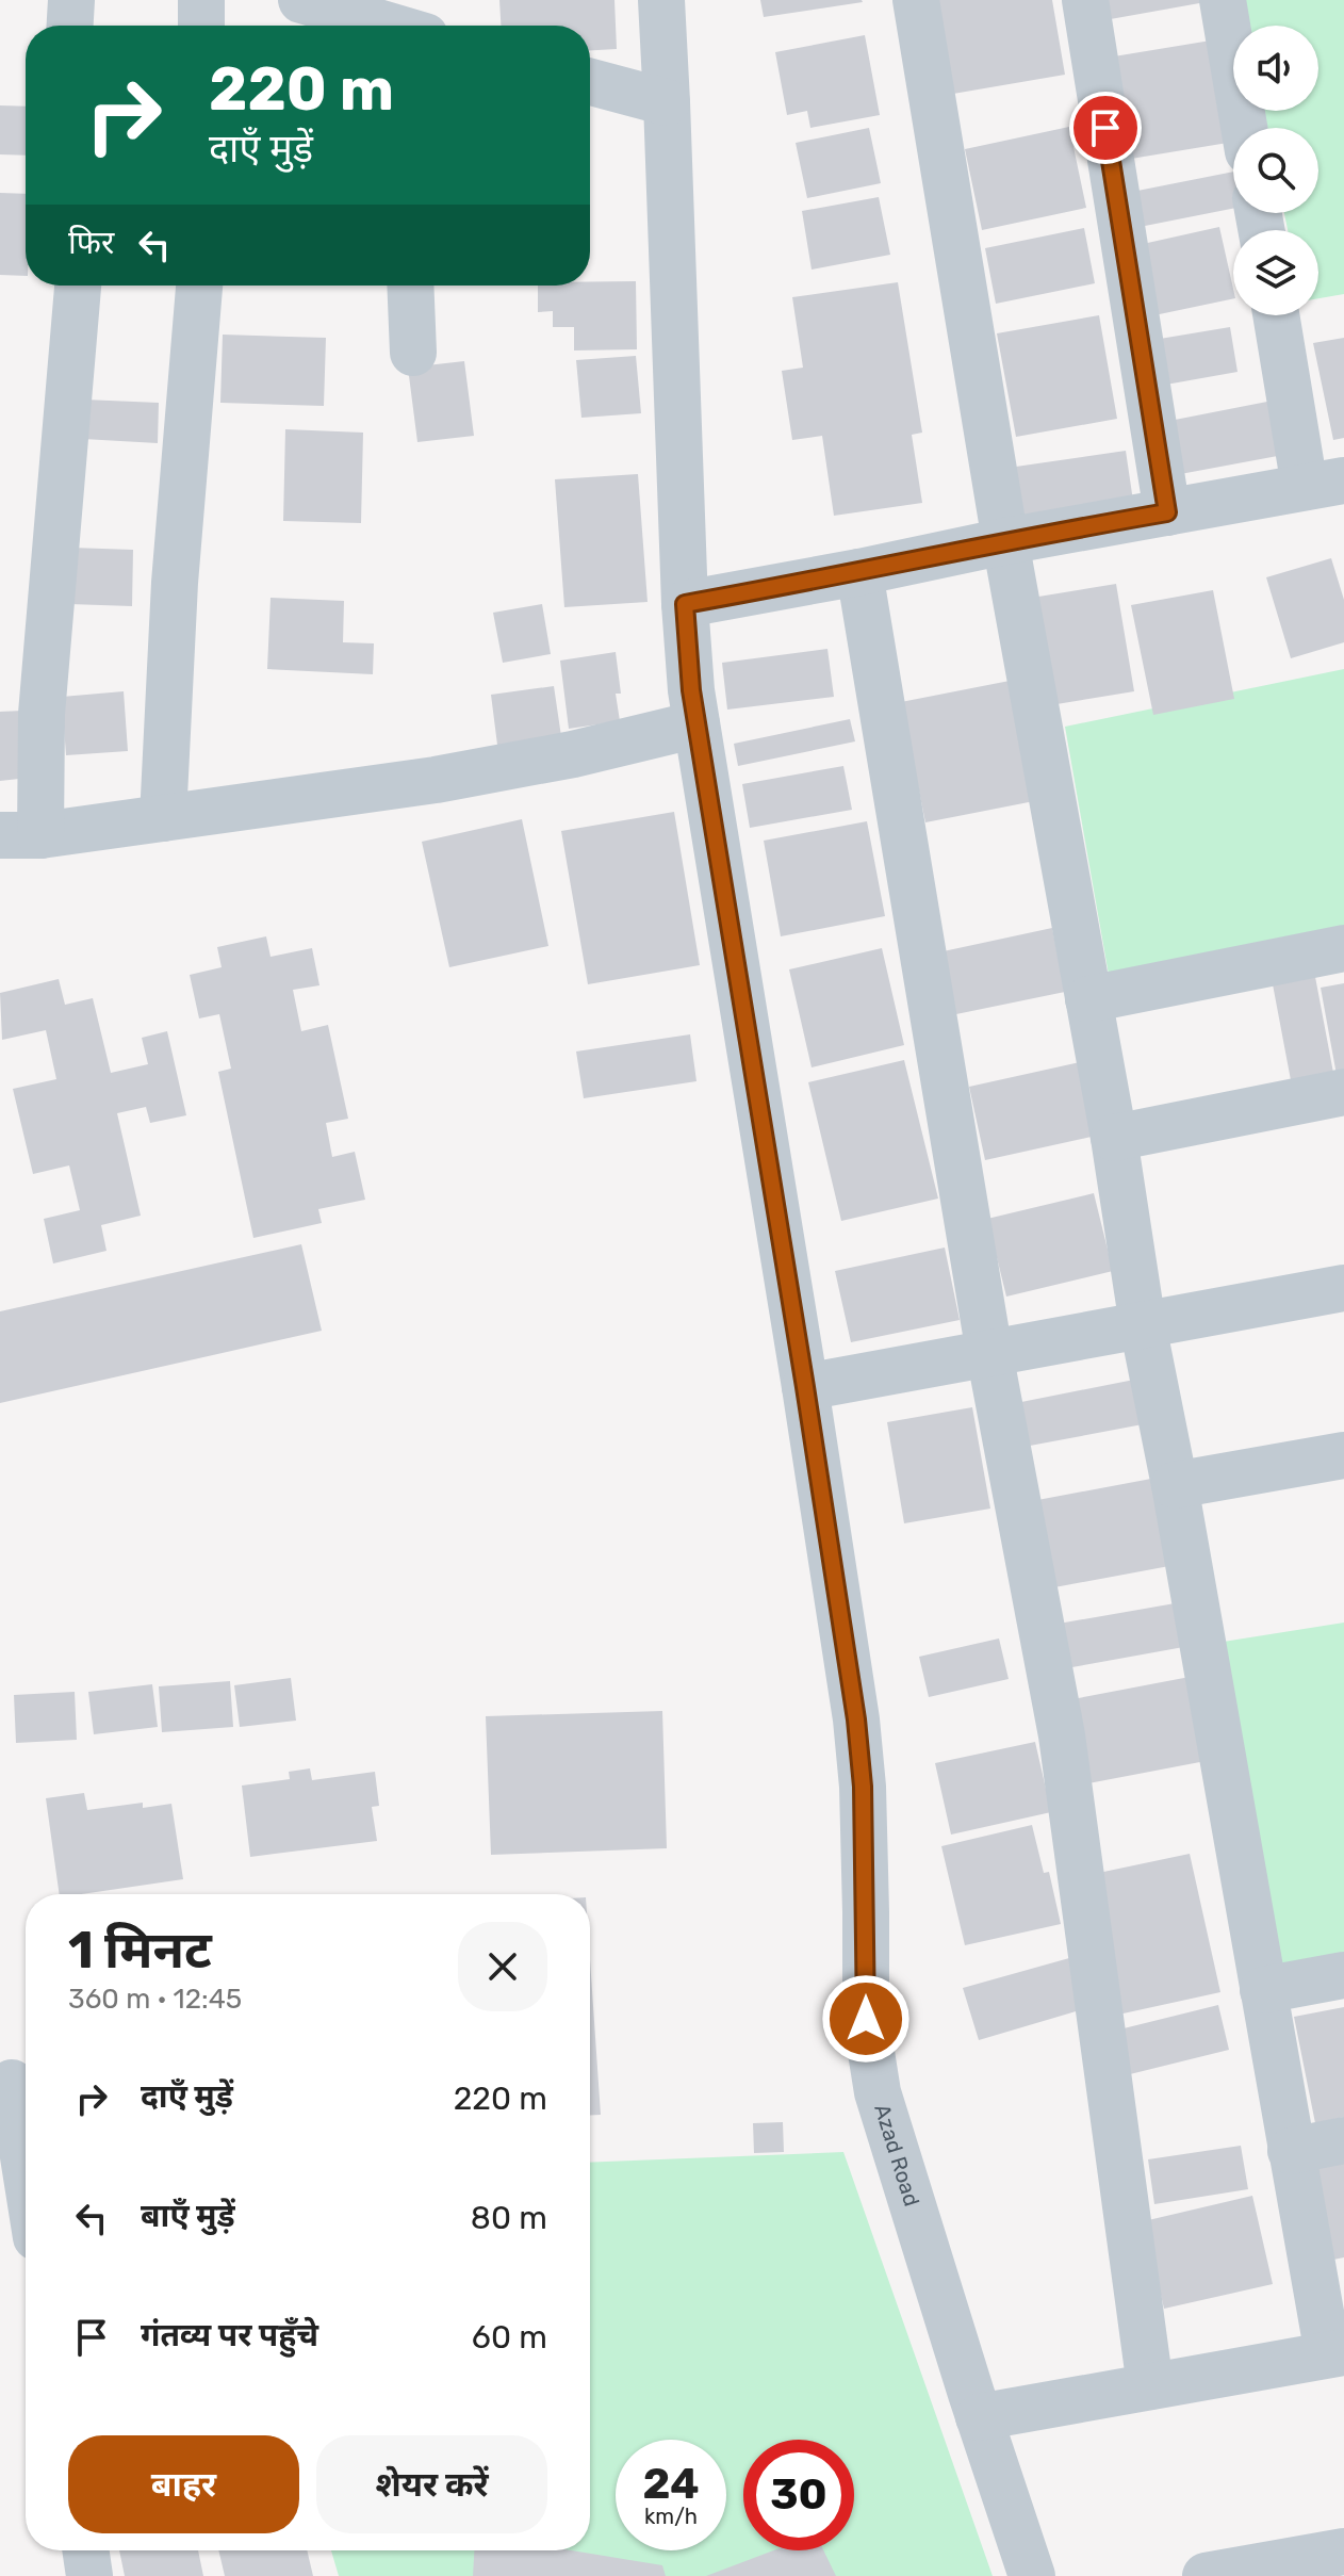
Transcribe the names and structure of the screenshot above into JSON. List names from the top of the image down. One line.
{"streets":{"street":["Azad Road"]},"page":{"turn":["220 m","दाएँ मुड़ें"],"then":"फिर","heading":["1 मिनट","360 m · 12:45"],"list":[{"name":"दाएँ मुड़ें","value":"220 m"},{"name":"बाएँ मुड़ें","value":"80 m"},{"name":"गंतव्य पर पहुँचे","value":"60 m"}],"buttons":["बाहर","शेयर करें"],"speed":"24 km/h","limit":"30"}}
